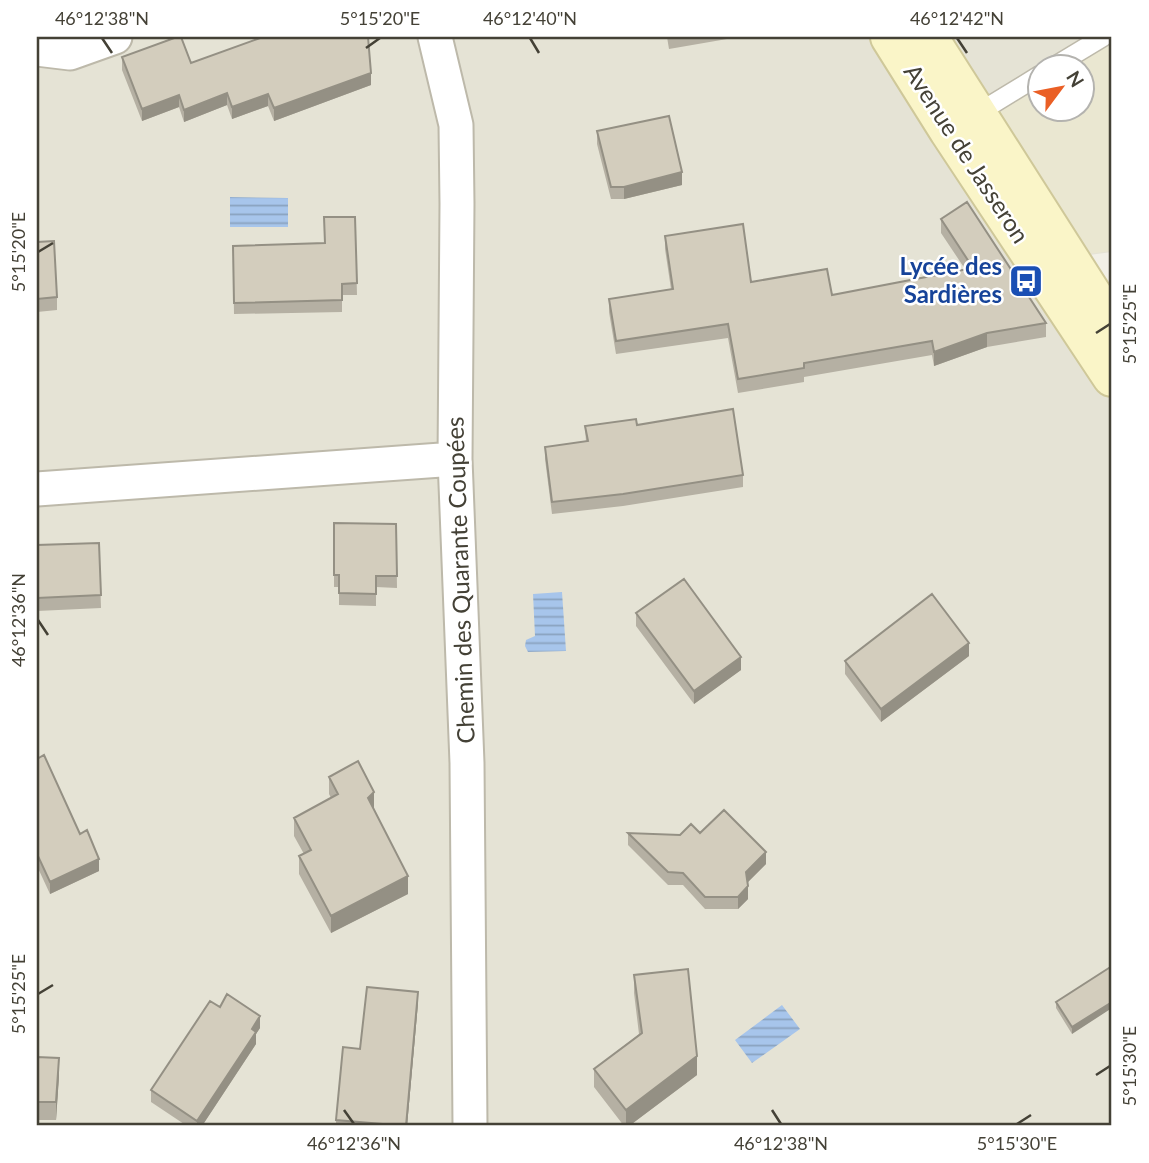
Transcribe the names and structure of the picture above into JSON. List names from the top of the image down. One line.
{"streets":{"main road":["Avenue de Jasseron"],"street":["Chemin des Quarante Coupées"]},"places":{"bus stop":["Lycée des Sardières"]},"north":"top right","coordinates":["46°12'38\"N","5°15'20\"E","46°12'40\"N","46°12'42\"N","5°15'25\"E","46°12'36\"N","5°15'30\"E"]}
